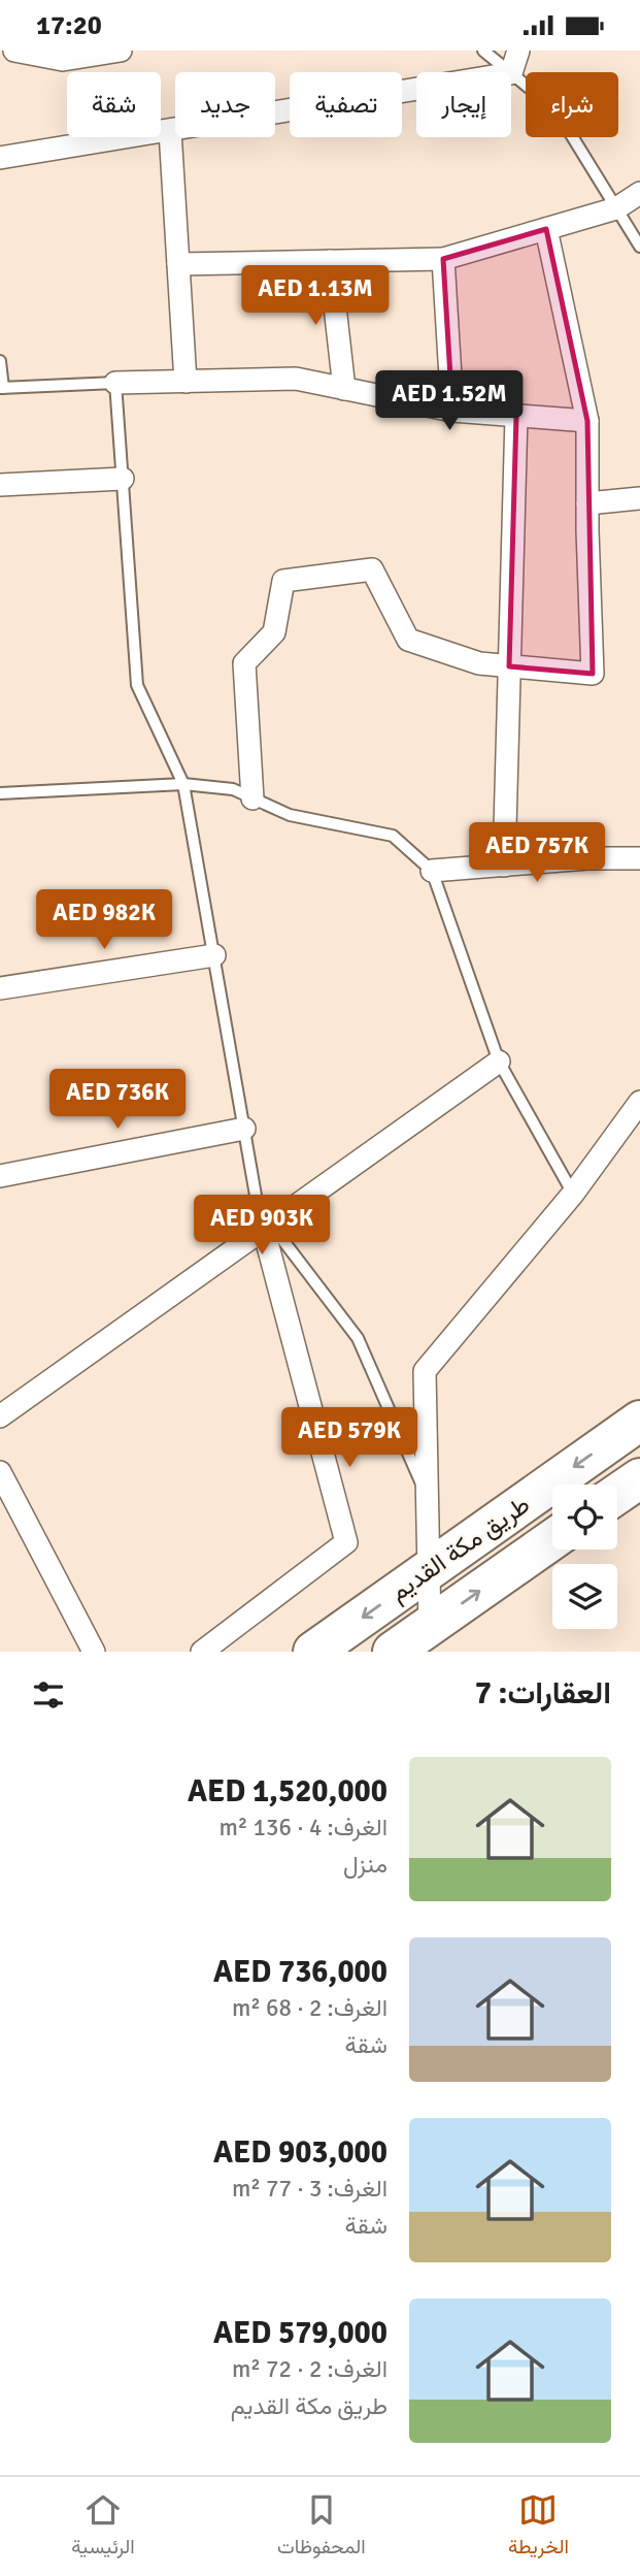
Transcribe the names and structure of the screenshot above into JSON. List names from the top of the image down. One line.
{"streets":{"highway":["طريق مكة القديم"]},"page":{"status":"17:20","chip":["شراء","إيجار","تصفية","جديد","شقة"],"price":["AED 1.13M","AED 1.52M","AED 757K","AED 982K","AED 736K","AED 903K","AED 579K"],"heading":"العقارات: 7","list":[{"name":"AED 1,520,000","note":"الغرف: 4 · 136 m² · منزل"},{"name":"AED 736,000","note":"الغرف: 2 · 68 m² · شقة"},{"name":"AED 903,000","note":"الغرف: 3 · 77 m² · شقة"},{"name":"AED 579,000","note":"الغرف: 2 · 72 m² · طريق مكة القديم"}],"tabs":["الخريطة","المحفوظات","الرئيسية"]}}
